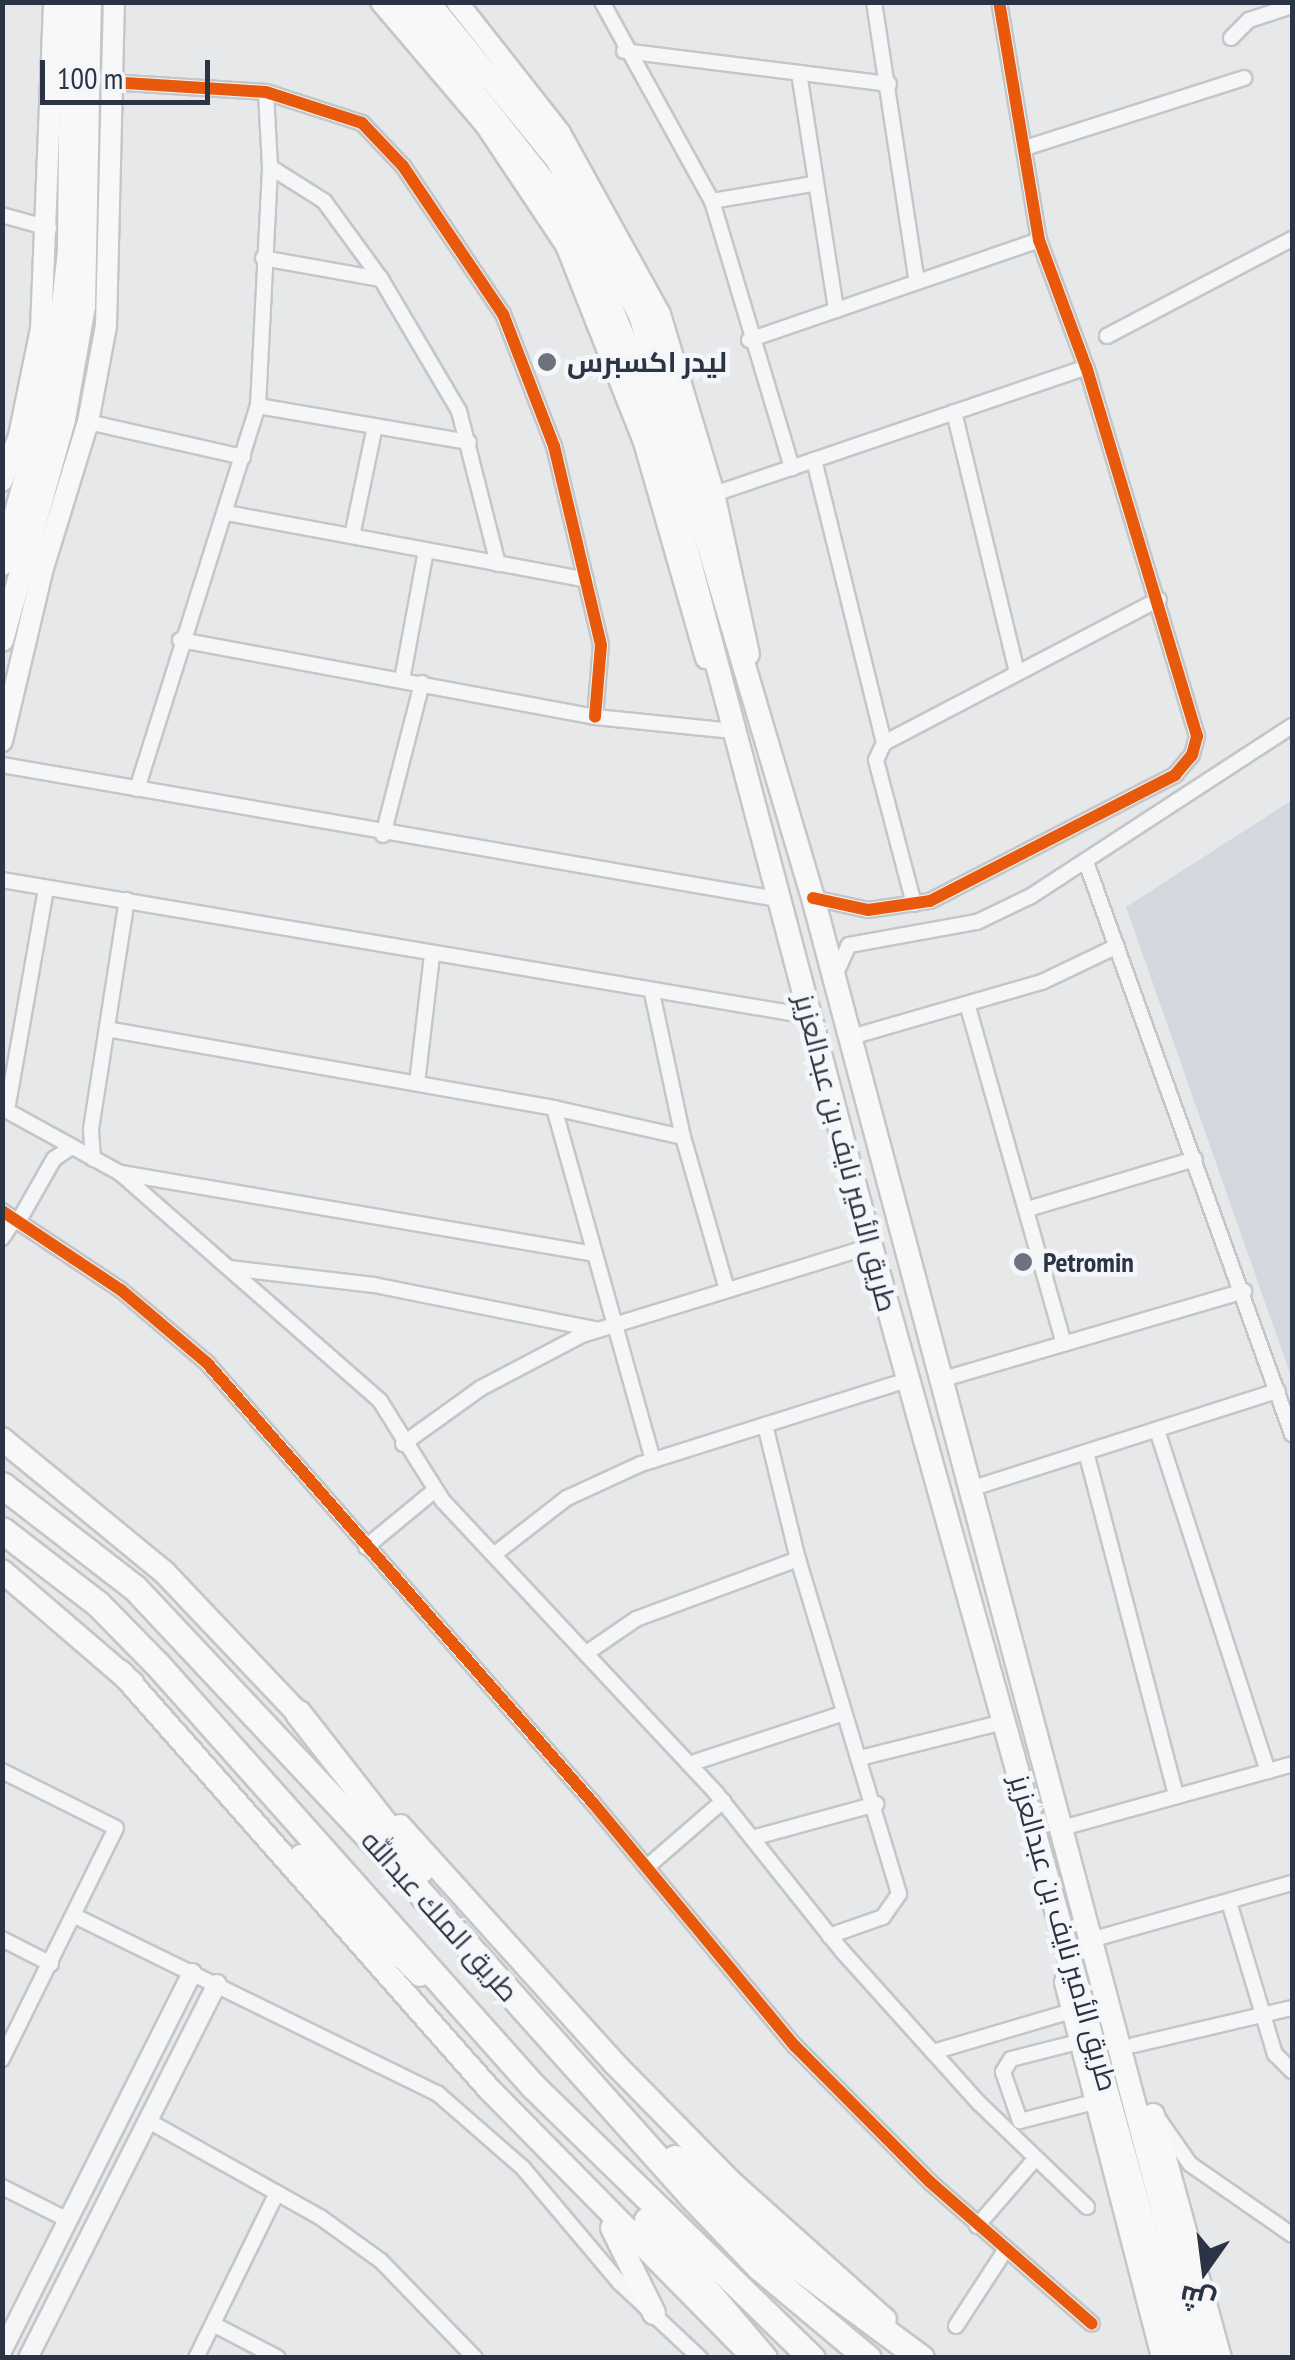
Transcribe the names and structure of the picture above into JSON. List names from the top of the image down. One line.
{"streets":{"highway":["طريق الملك عبدالله"],"main road":["طريق الأمير نايف بن عبدالعزيز"]},"places":["ليدر اكسبرس","Petromin"],"scale_bar":"100 m","north":"bottom"}
